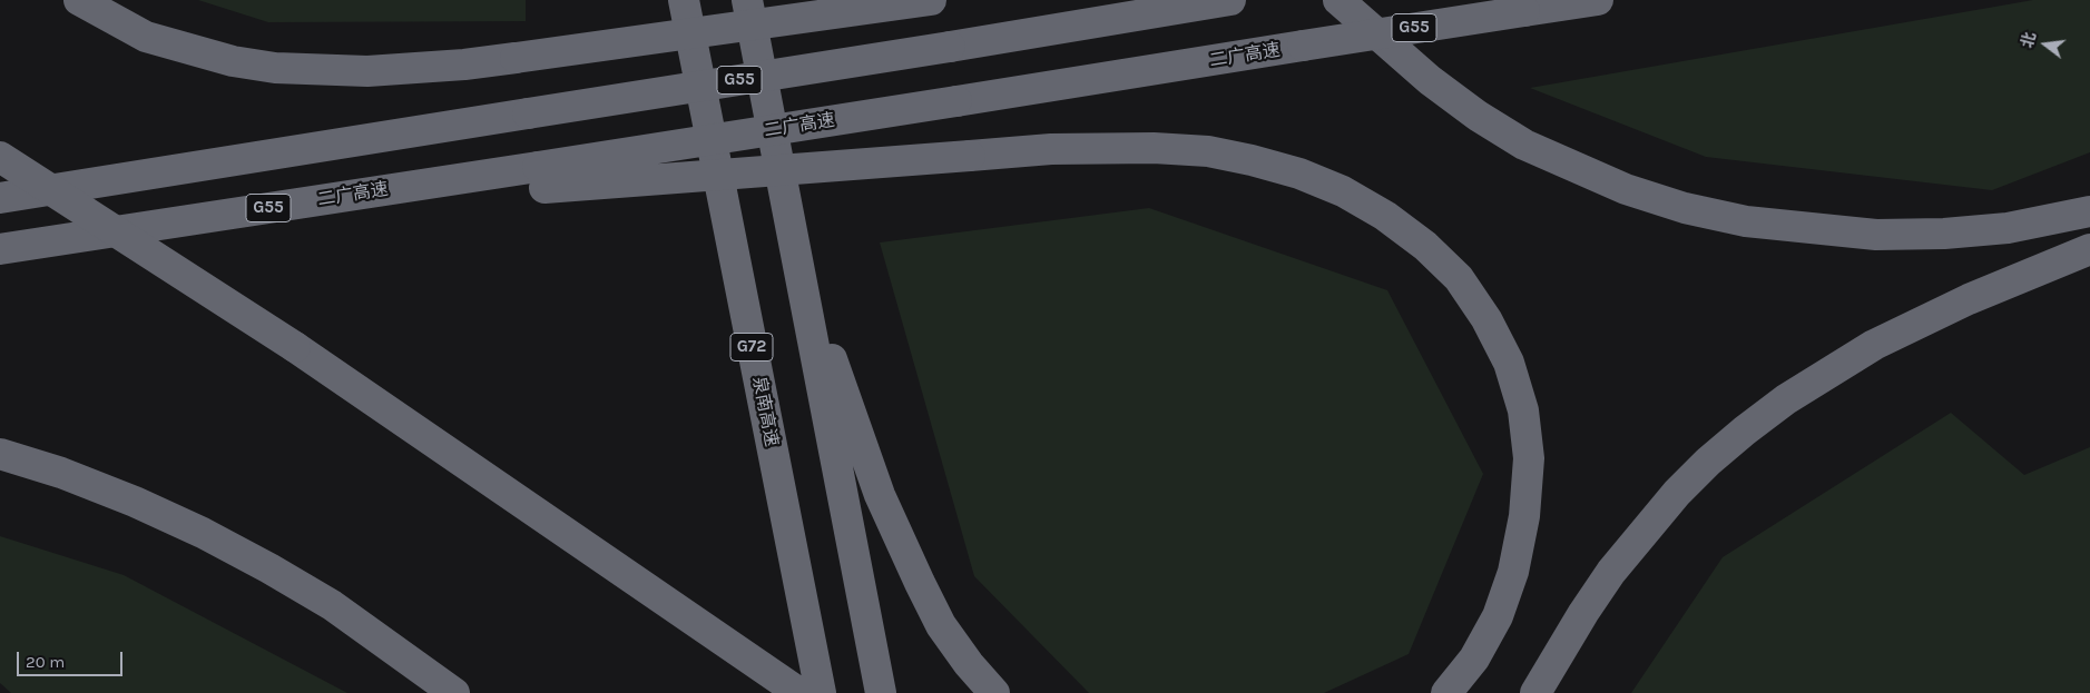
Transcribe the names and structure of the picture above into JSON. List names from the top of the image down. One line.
{"streets":{"highway":["G55","二广高速","G72","泉南高速"]},"scale_bar":"20 m","north":"left"}
